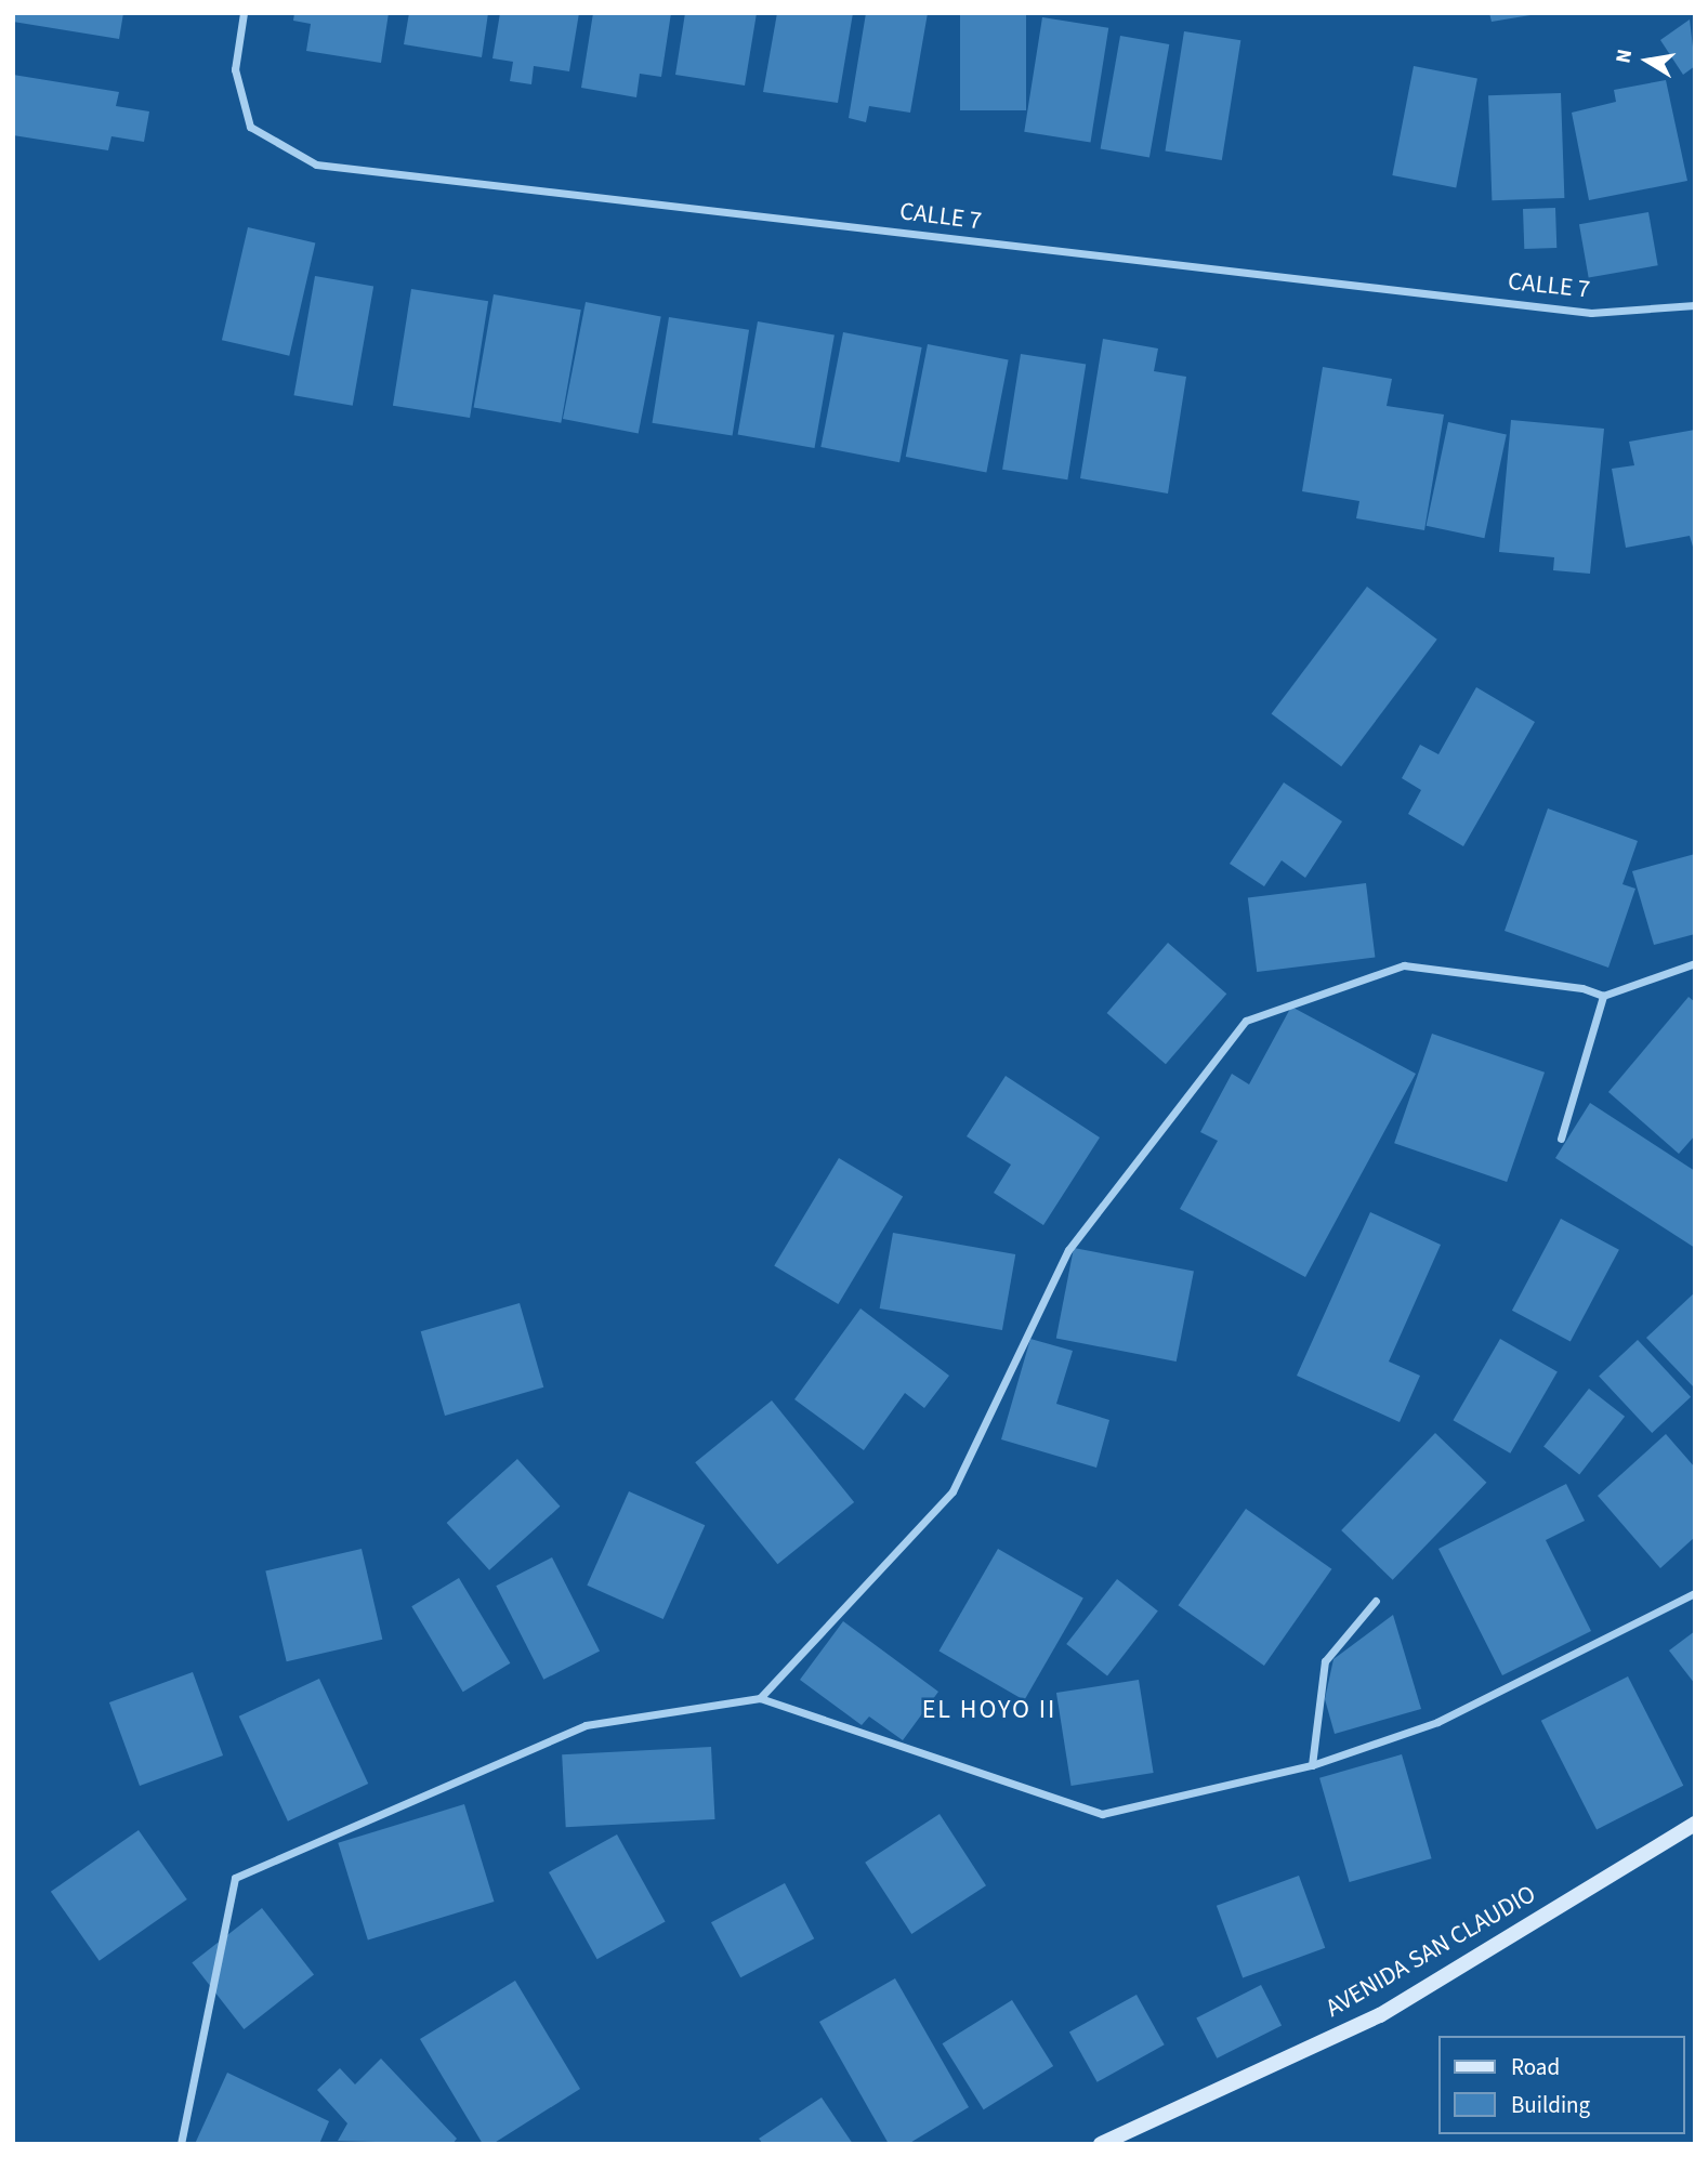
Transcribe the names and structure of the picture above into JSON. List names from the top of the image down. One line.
{"streets":{"street":["CALLE 7","AVENIDA SAN CLAUDIO"]},"districts":["EL HOYO II"],"legend":["Road","Building"],"north":"left"}
